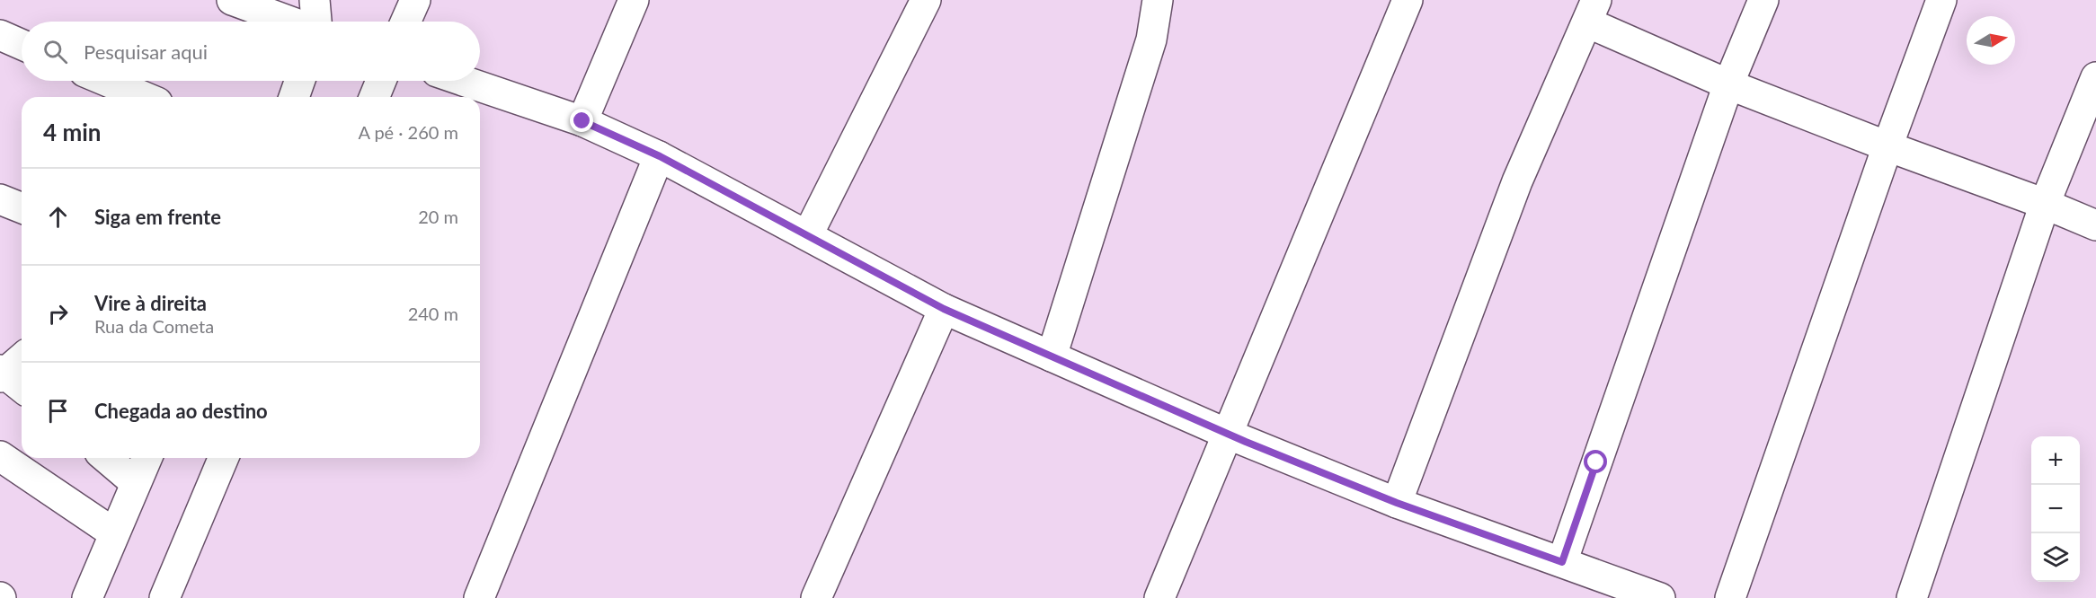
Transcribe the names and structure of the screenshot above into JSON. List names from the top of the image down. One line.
{"north":"right","page":{"search":"Pesquisar aqui","heading":["4 min","A pé · 260 m"],"list":[["Siga em frente","20 m"],["Vire à direita","Rua da Cometa","240 m"],"Chegada ao destino"],"map_buttons":["+","−"]}}
